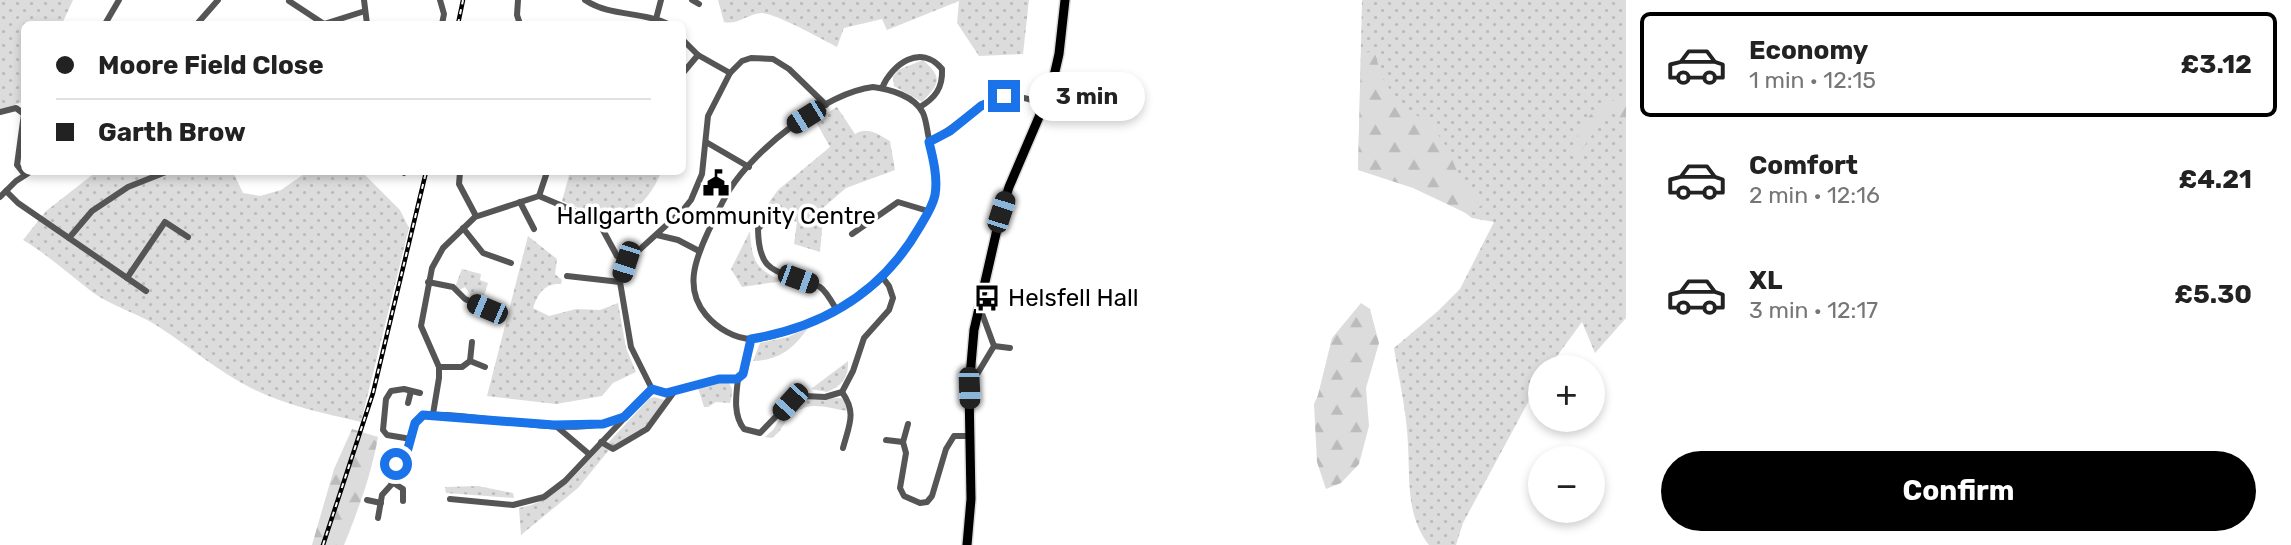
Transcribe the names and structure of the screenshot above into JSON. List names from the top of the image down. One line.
{"places":{"public building":["Hallgarth Community Centre"],"bus stop":["Helsfell Hall"]},"page":{"list":[{"name":"Economy","note":"1 min · 12:15","value":"£3.12"},{"name":"Comfort","note":"2 min · 12:16","value":"£4.21"},{"name":"XL","note":"3 min · 12:17","value":"£5.30"}],"banner":["Moore Field Close","Garth Brow"],"bubble":"3 min","map_buttons":["+","−"],"buttons":"Confirm"}}
